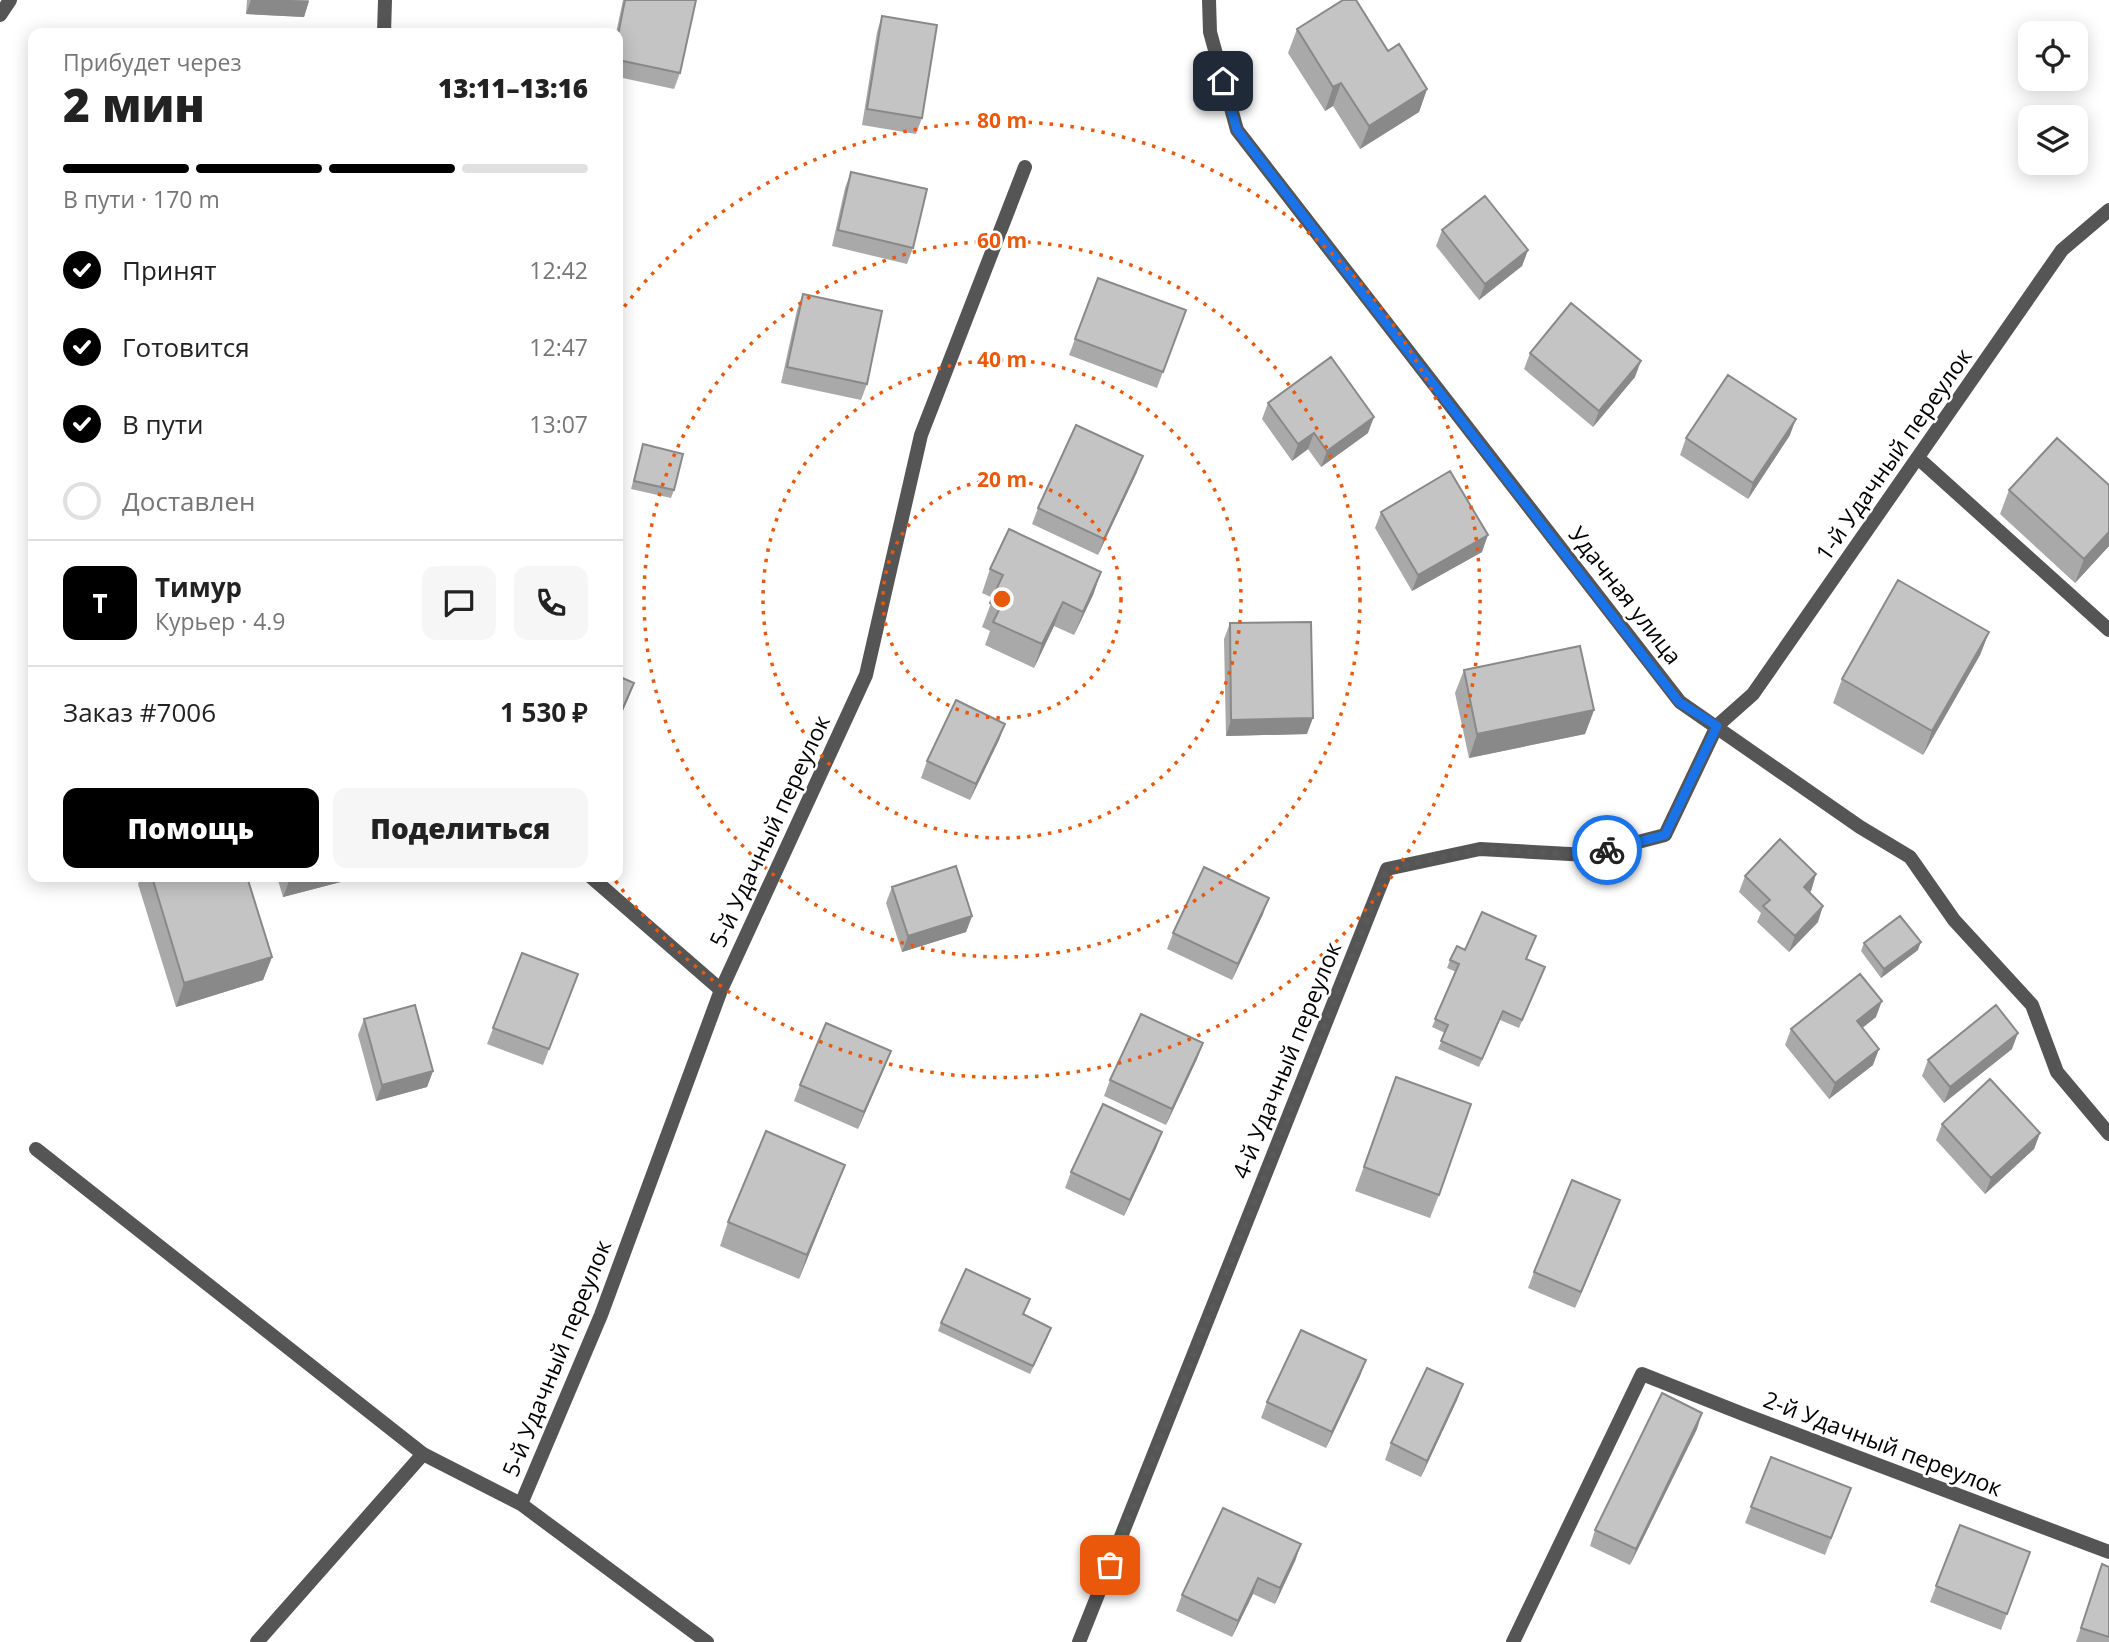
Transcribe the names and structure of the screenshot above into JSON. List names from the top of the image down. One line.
{"streets":{"street":["1-й Удачный переулок","Удачная улица","5-й Удачный переулок","4-й Удачный переулок","2-й Удачный переулок"]},"crossings":[["1-й Удачный переулок","Удачная улица"],["1-й Удачный переулок","4-й Удачный переулок"],["Удачная улица","4-й Удачный переулок"]],"page":{"heading":["2 мин","Прибудет через","13:11–13:16"],"panel":["Тимур","Курьер · 4.9","Заказ #7006","1 530 ₽"],"bar":"В пути · 170 m","list":[["Принят","12:42"],["Готовится","12:47"],["В пути","13:07"],"Доставлен"],"round":"Т","buttons":["Помощь","Поделиться"]},"rings":["80 m","60 m","40 m","20 m"]}
